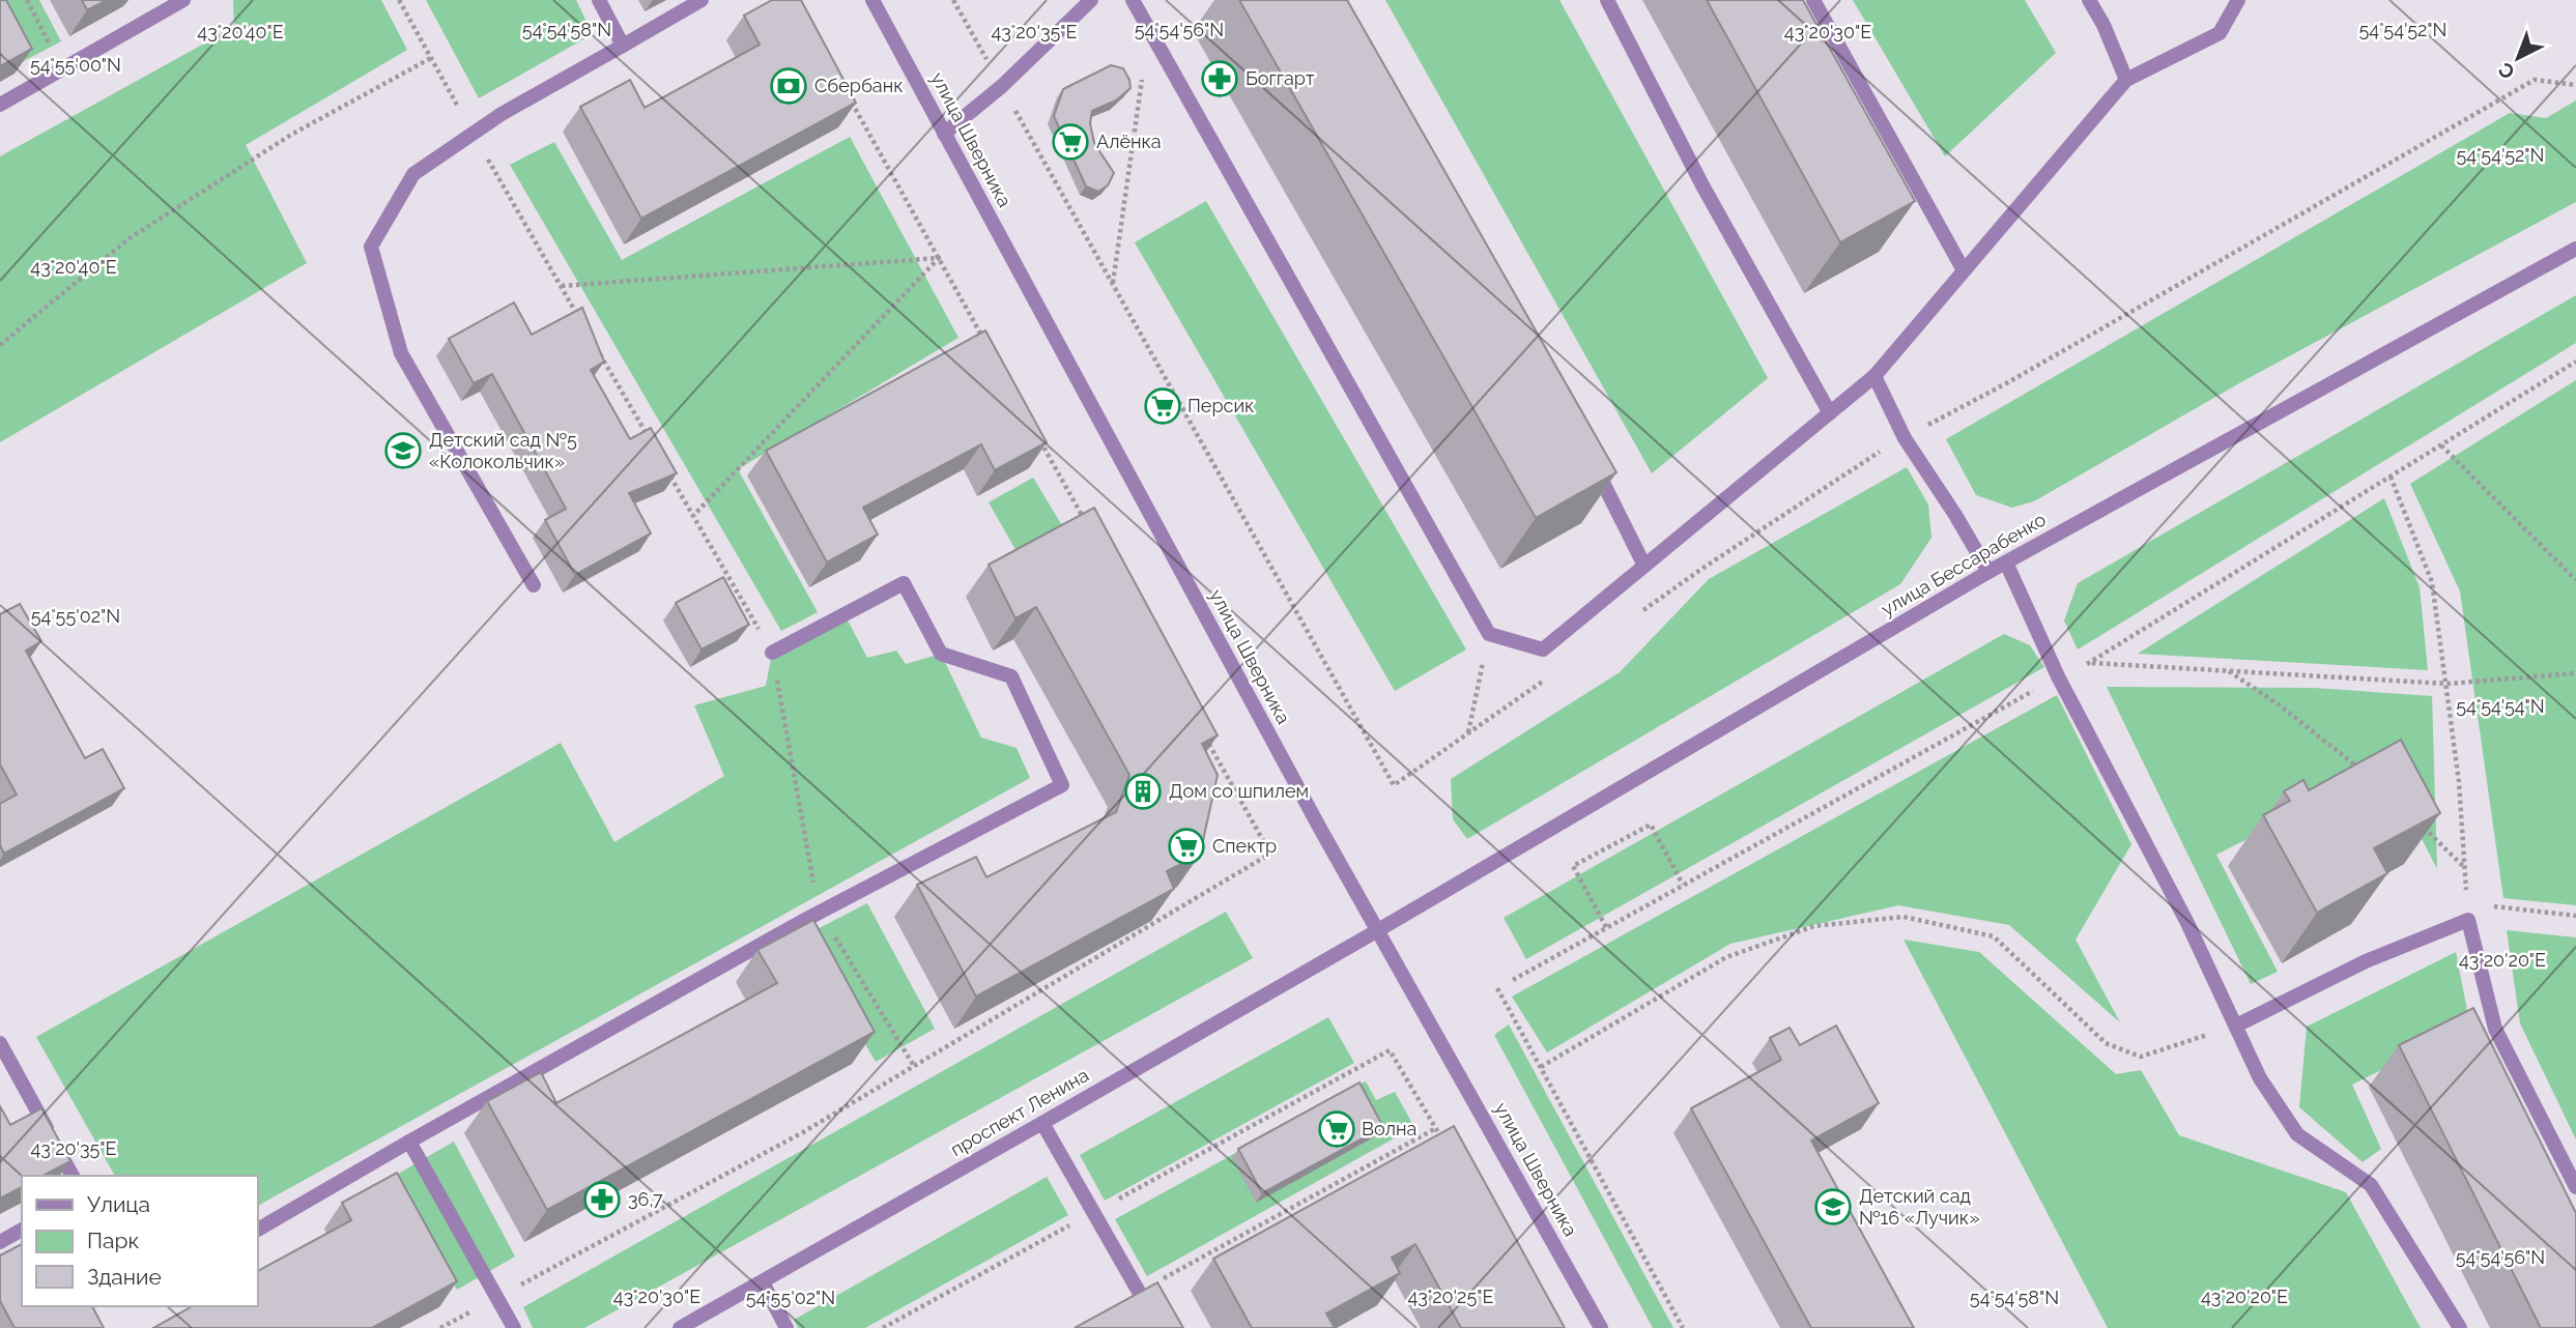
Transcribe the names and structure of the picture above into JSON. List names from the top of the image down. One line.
{"streets":{"street":["улица Шверника","улица Бессарабенко","проспект Ленина"]},"crossings":[["улица Шверника","улица Бессарабенко"],["улица Шверника","проспект Ленина"],["улица Бессарабенко","проспект Ленина"]],"places":{"pharmacy":["Боггарт","36,7"],"bank":["Сбербанк"],"supermarket":["Алёнка","Персик","Спектр","Волна"],"school or university":["Детский сад №5 «Колокольчик»","Детский сад №16 «Лучик»"],"building":["Дом со шпилем"]},"legend":["Улица","Парк","Здание"],"north":"bottom left","coordinates":["54°54'58\"N","54°54'56\"N","54°54'52\"N","43°20'40\"E","43°20'35\"E","43°20'30\"E","54°55'00\"N","54°55'02\"N","54°54'54\"N","43°20'20\"E","43°20'25\"E"]}
